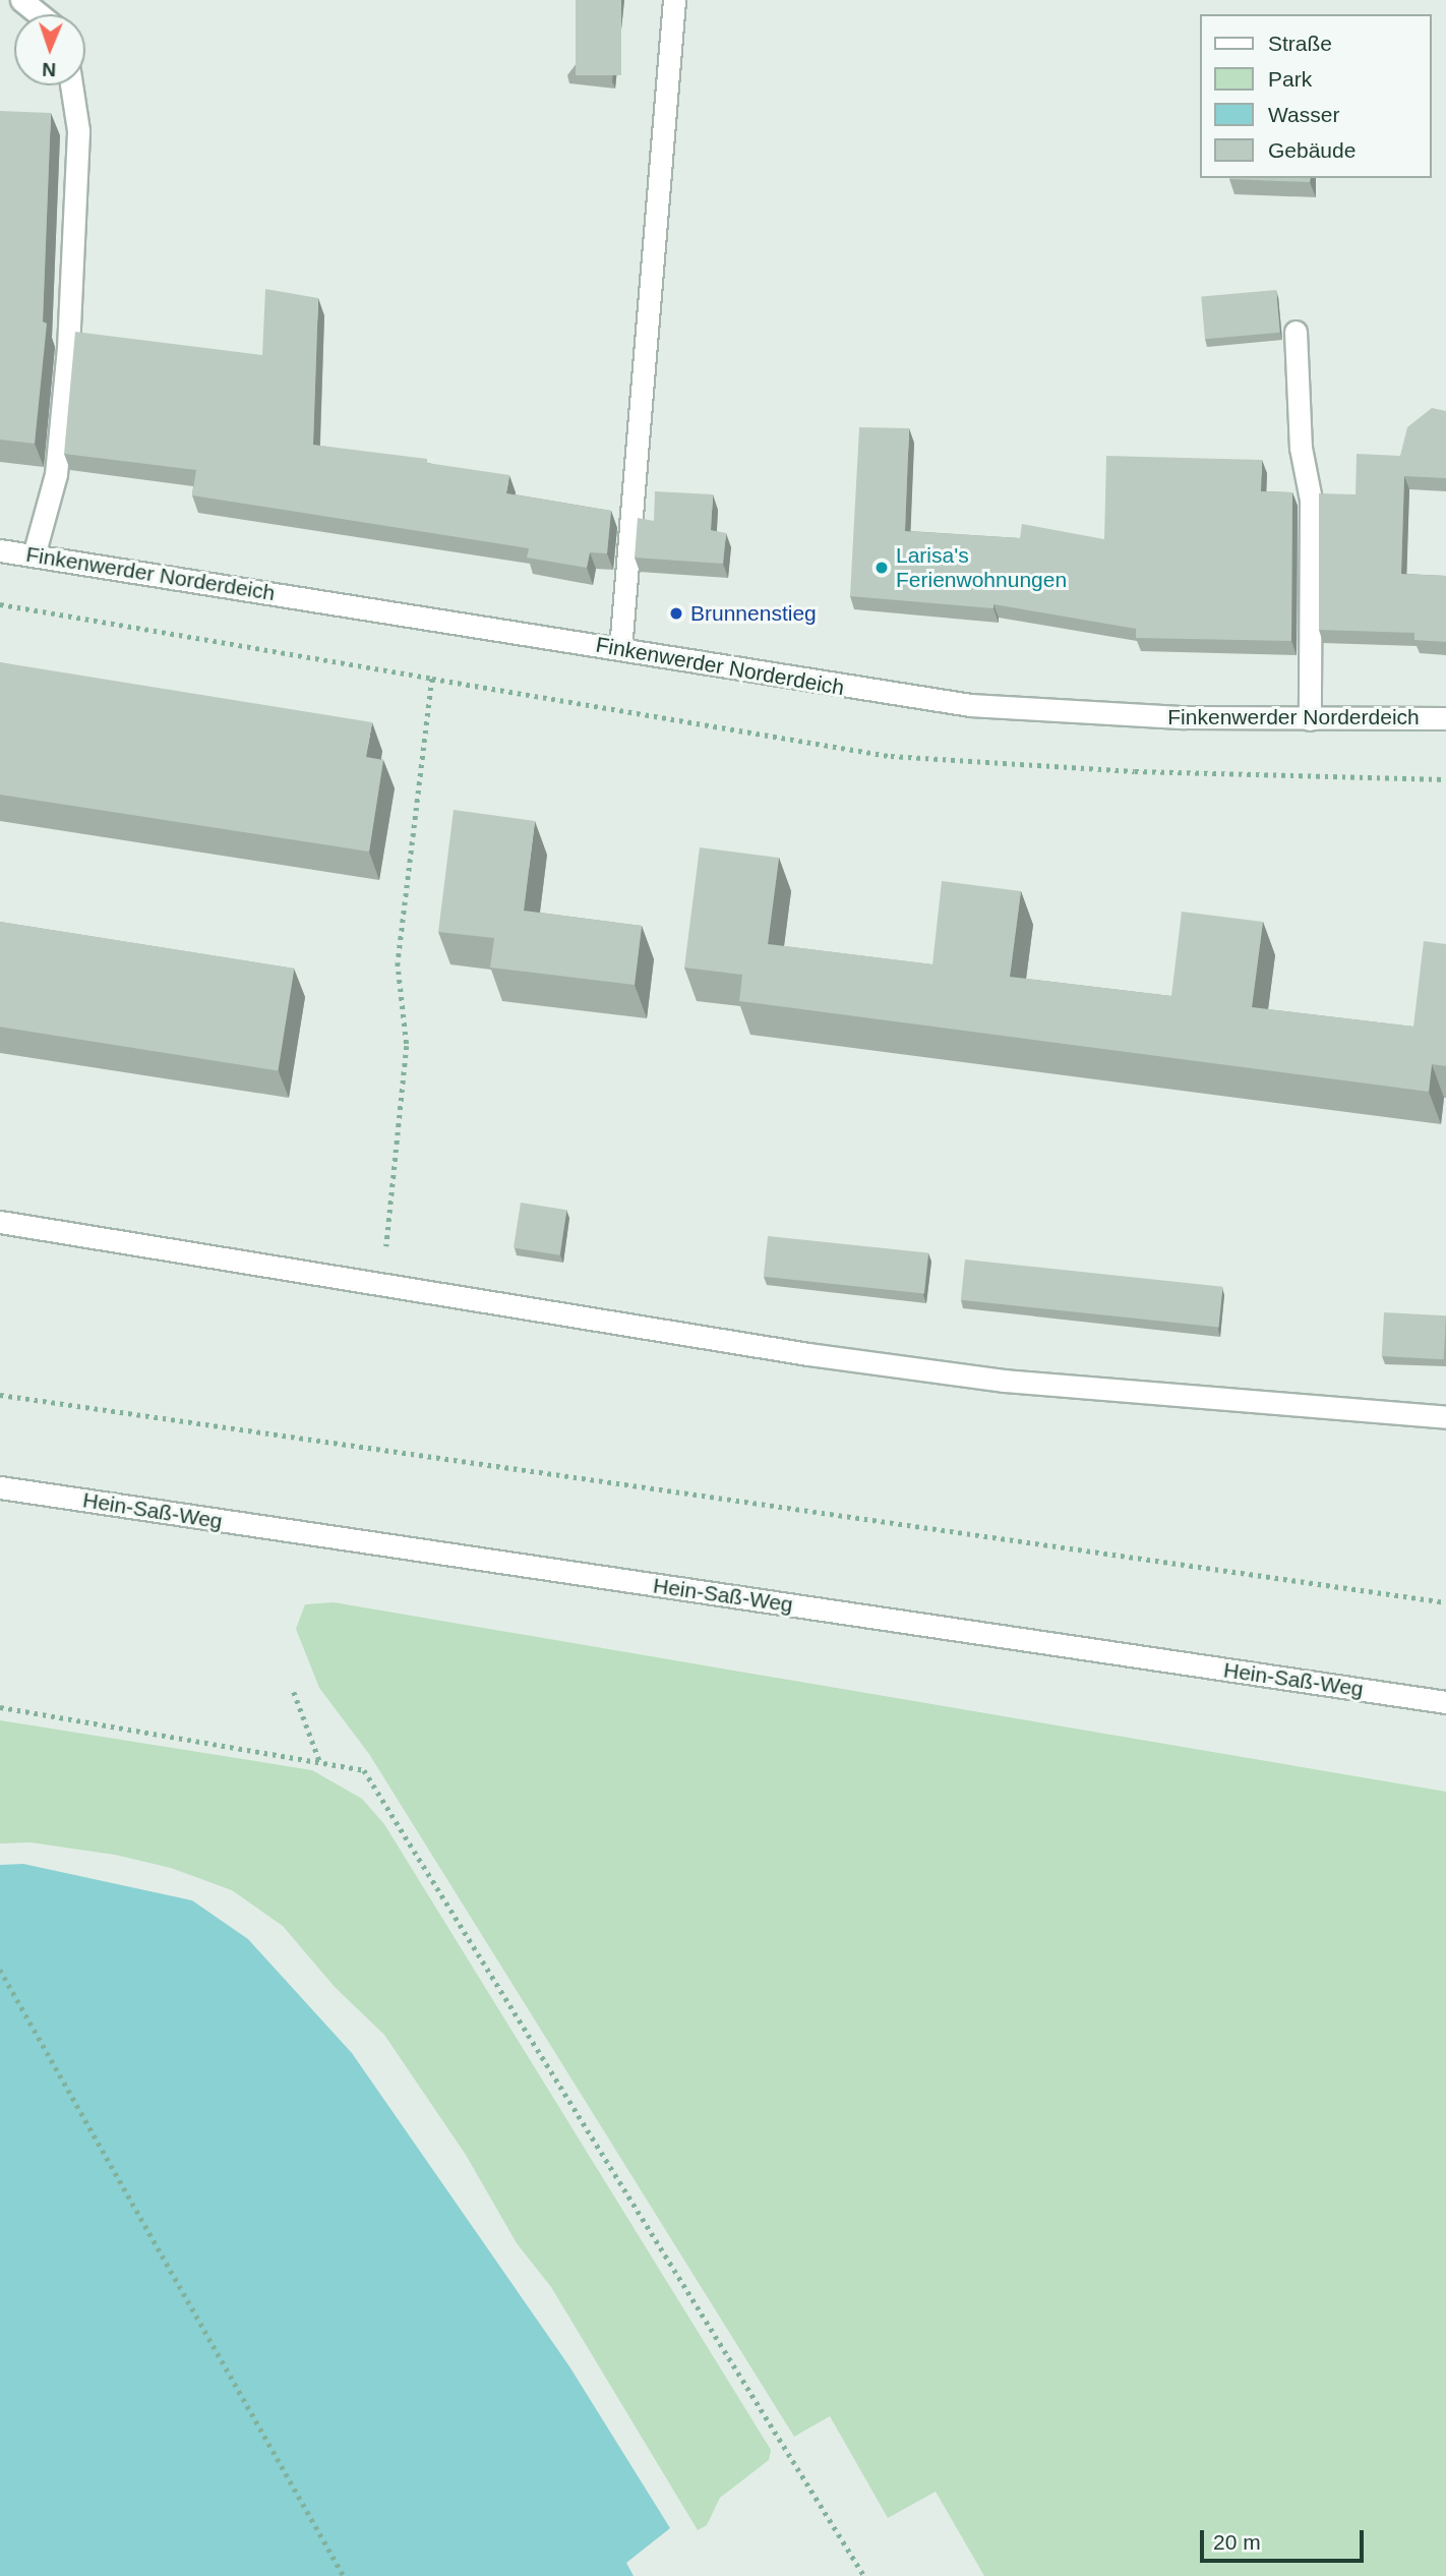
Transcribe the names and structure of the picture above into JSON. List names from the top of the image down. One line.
{"streets":{"street":["Finkenwerder Norderdeich","Hein-Saß-Weg"]},"places":["Larisa's Ferienwohnungen","Brunnenstieg"],"legend":["Straße","Park","Wasser","Gebäude"],"scale_bar":"20 m","north":"bottom"}
